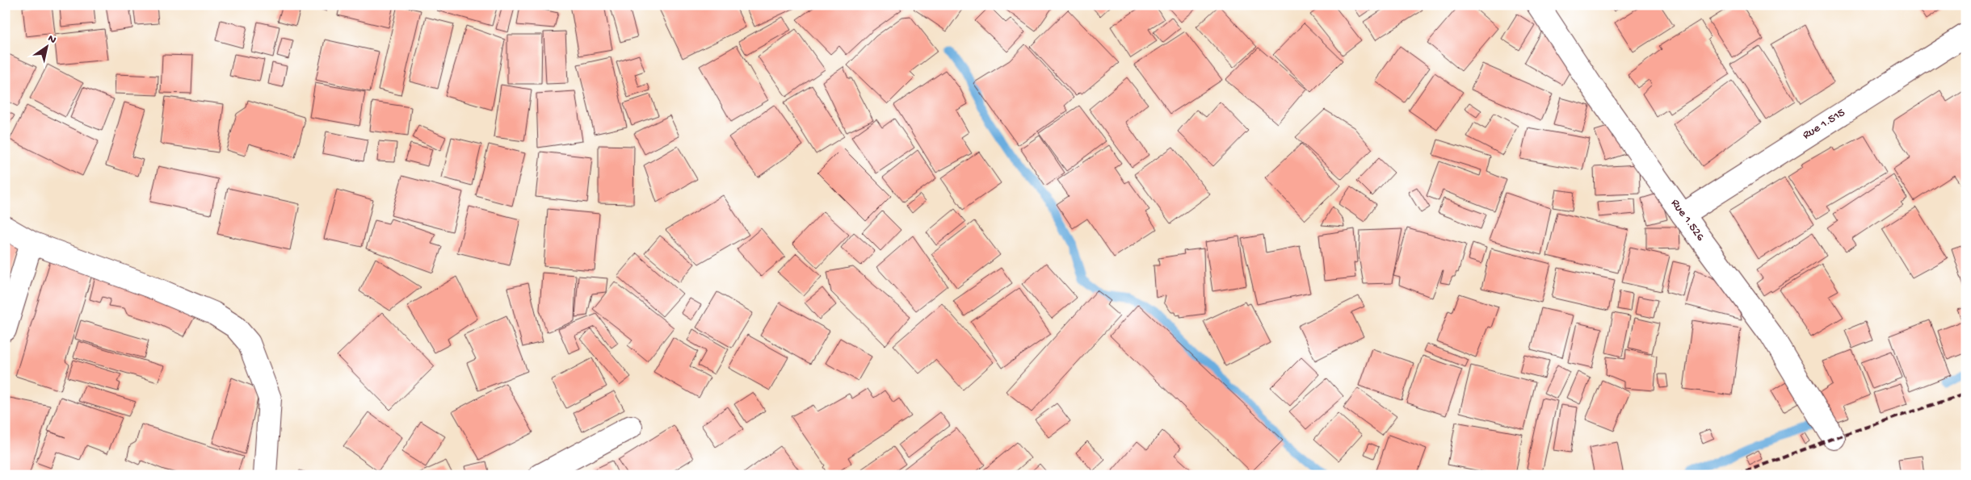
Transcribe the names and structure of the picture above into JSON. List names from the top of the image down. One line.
{"streets":{"street":["Rue 1.515","Rue 1.526"]},"crossings":[["Rue 1.515","Rue 1.526"]],"north":"top right"}
